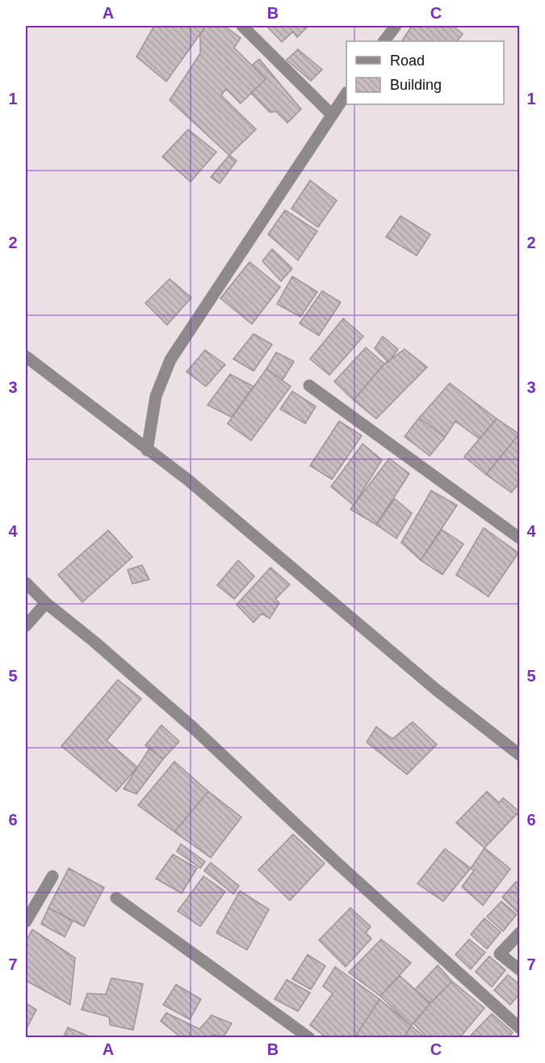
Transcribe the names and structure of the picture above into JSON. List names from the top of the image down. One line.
{"legend":["Road","Building"],"grid":{"columns":["A","B","C"],"rows":["1","2","3","4","5","6","7"]}}
